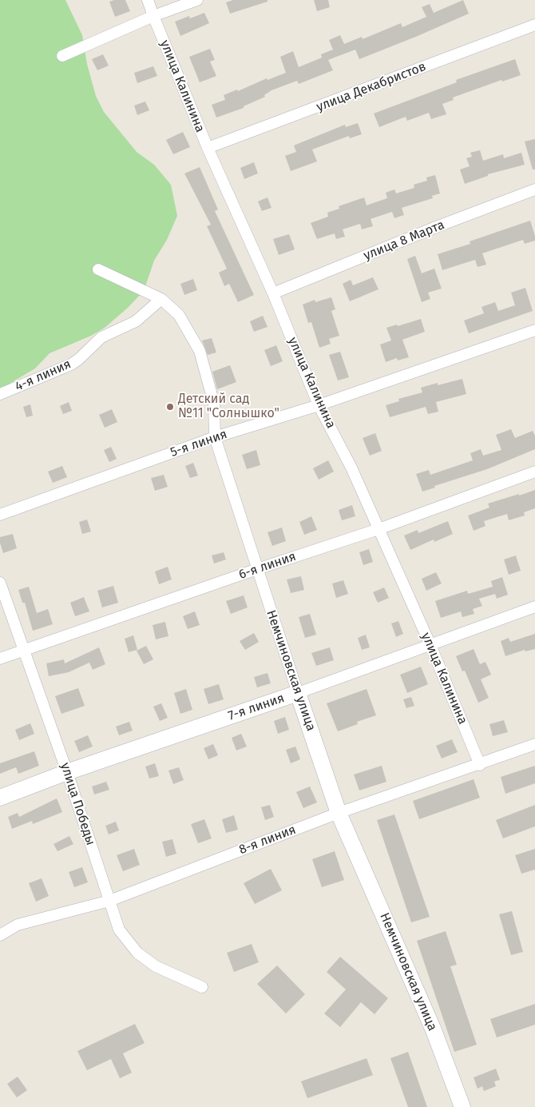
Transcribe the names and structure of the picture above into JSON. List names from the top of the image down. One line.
{"streets":{"main road":["Немчиновская улица","7-я линия"],"street":["улица Калинина","улица Декабристов","улица 8 Марта","4-я линия","5-я линия","6-я линия","улица Победы","8-я линия"]},"crossings":[["улица Калинина","улица Декабристов"],["улица Калинина","улица 8 Марта"],["улица Калинина","5-я линия"],["улица Калинина","6-я линия"],["улица Калинина","7-я линия"],["улица Калинина","8-я линия"],["4-я линия","Немчиновская улица"],["5-я линия","Немчиновская улица"],["6-я линия","Немчиновская улица"],["6-я линия","улица Победы"],["Немчиновская улица","7-я линия"],["Немчиновская улица","8-я линия"],["7-я линия","улица Победы"],["улица Победы","8-я линия"]],"places":["Детский сад №11 \"Солнышко\""]}
